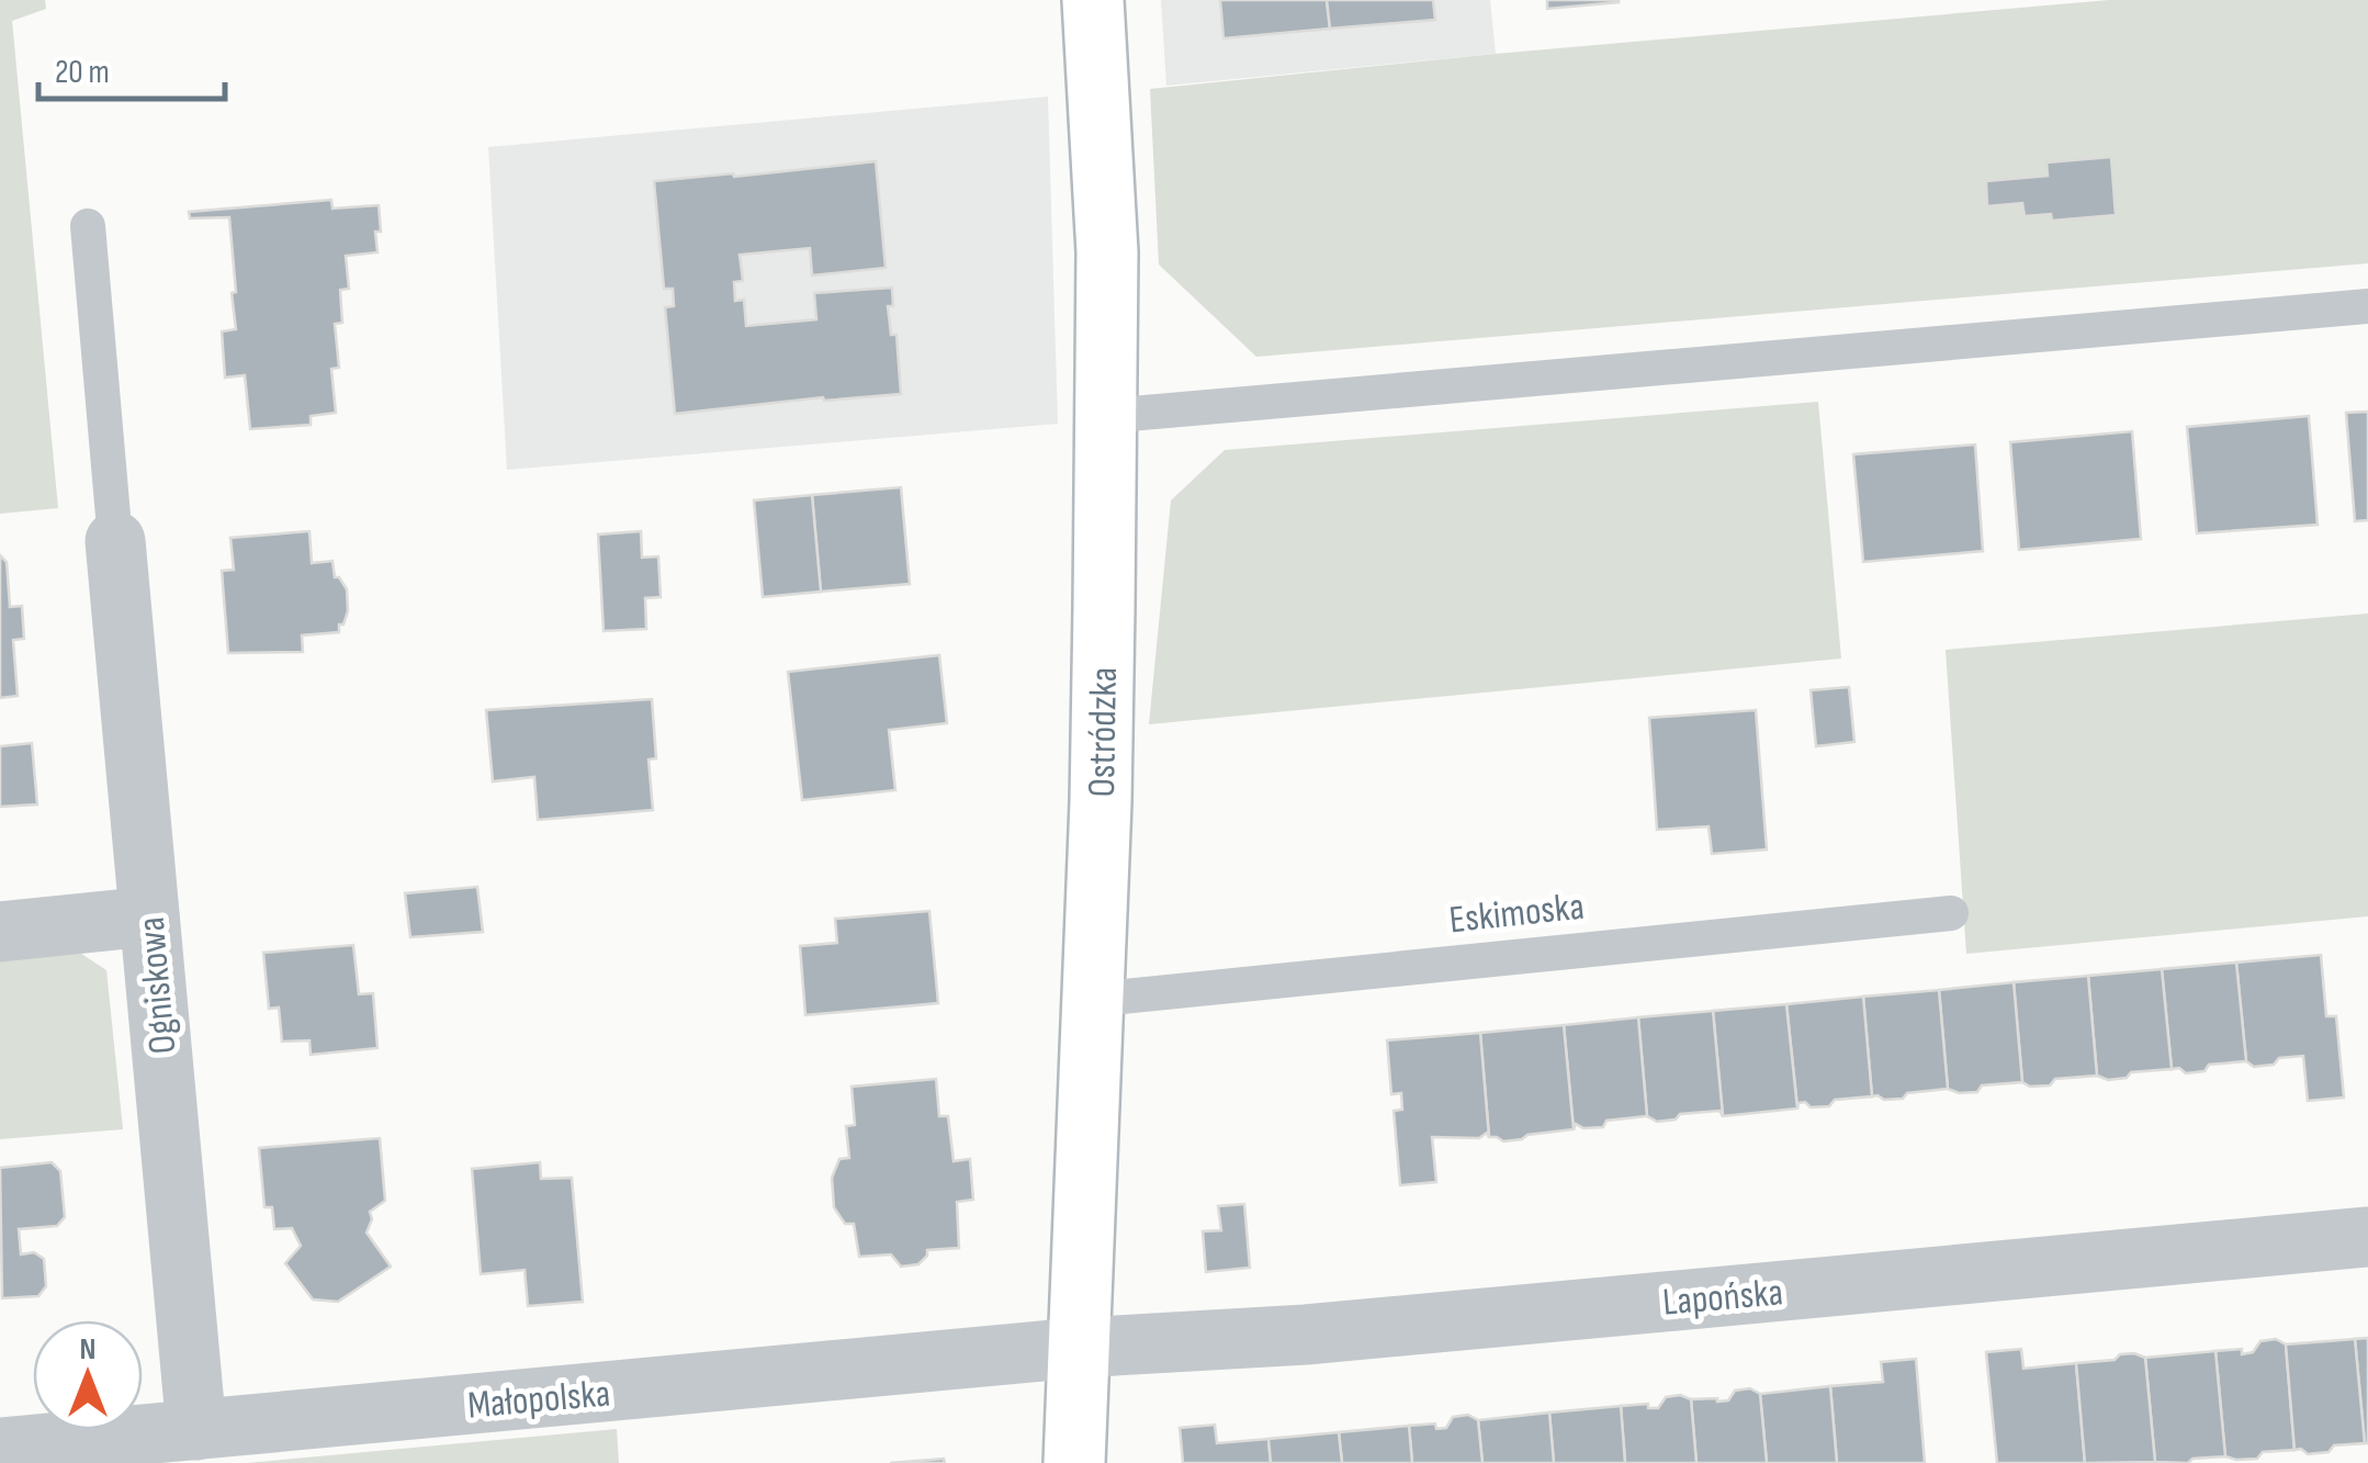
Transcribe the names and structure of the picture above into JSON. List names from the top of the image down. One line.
{"streets":{"street":["Ostródzka","Ogniskowa","Lapońska","Małopolska"],"lane":["Eskimoska"]},"crossings":[["Ostródzka","Eskimoska"],["Ostródzka","Lapońska"],["Ostródzka","Małopolska"],["Ogniskowa","Małopolska"],["Lapońska","Małopolska"]],"scale_bar":"20 m","north":"top"}
